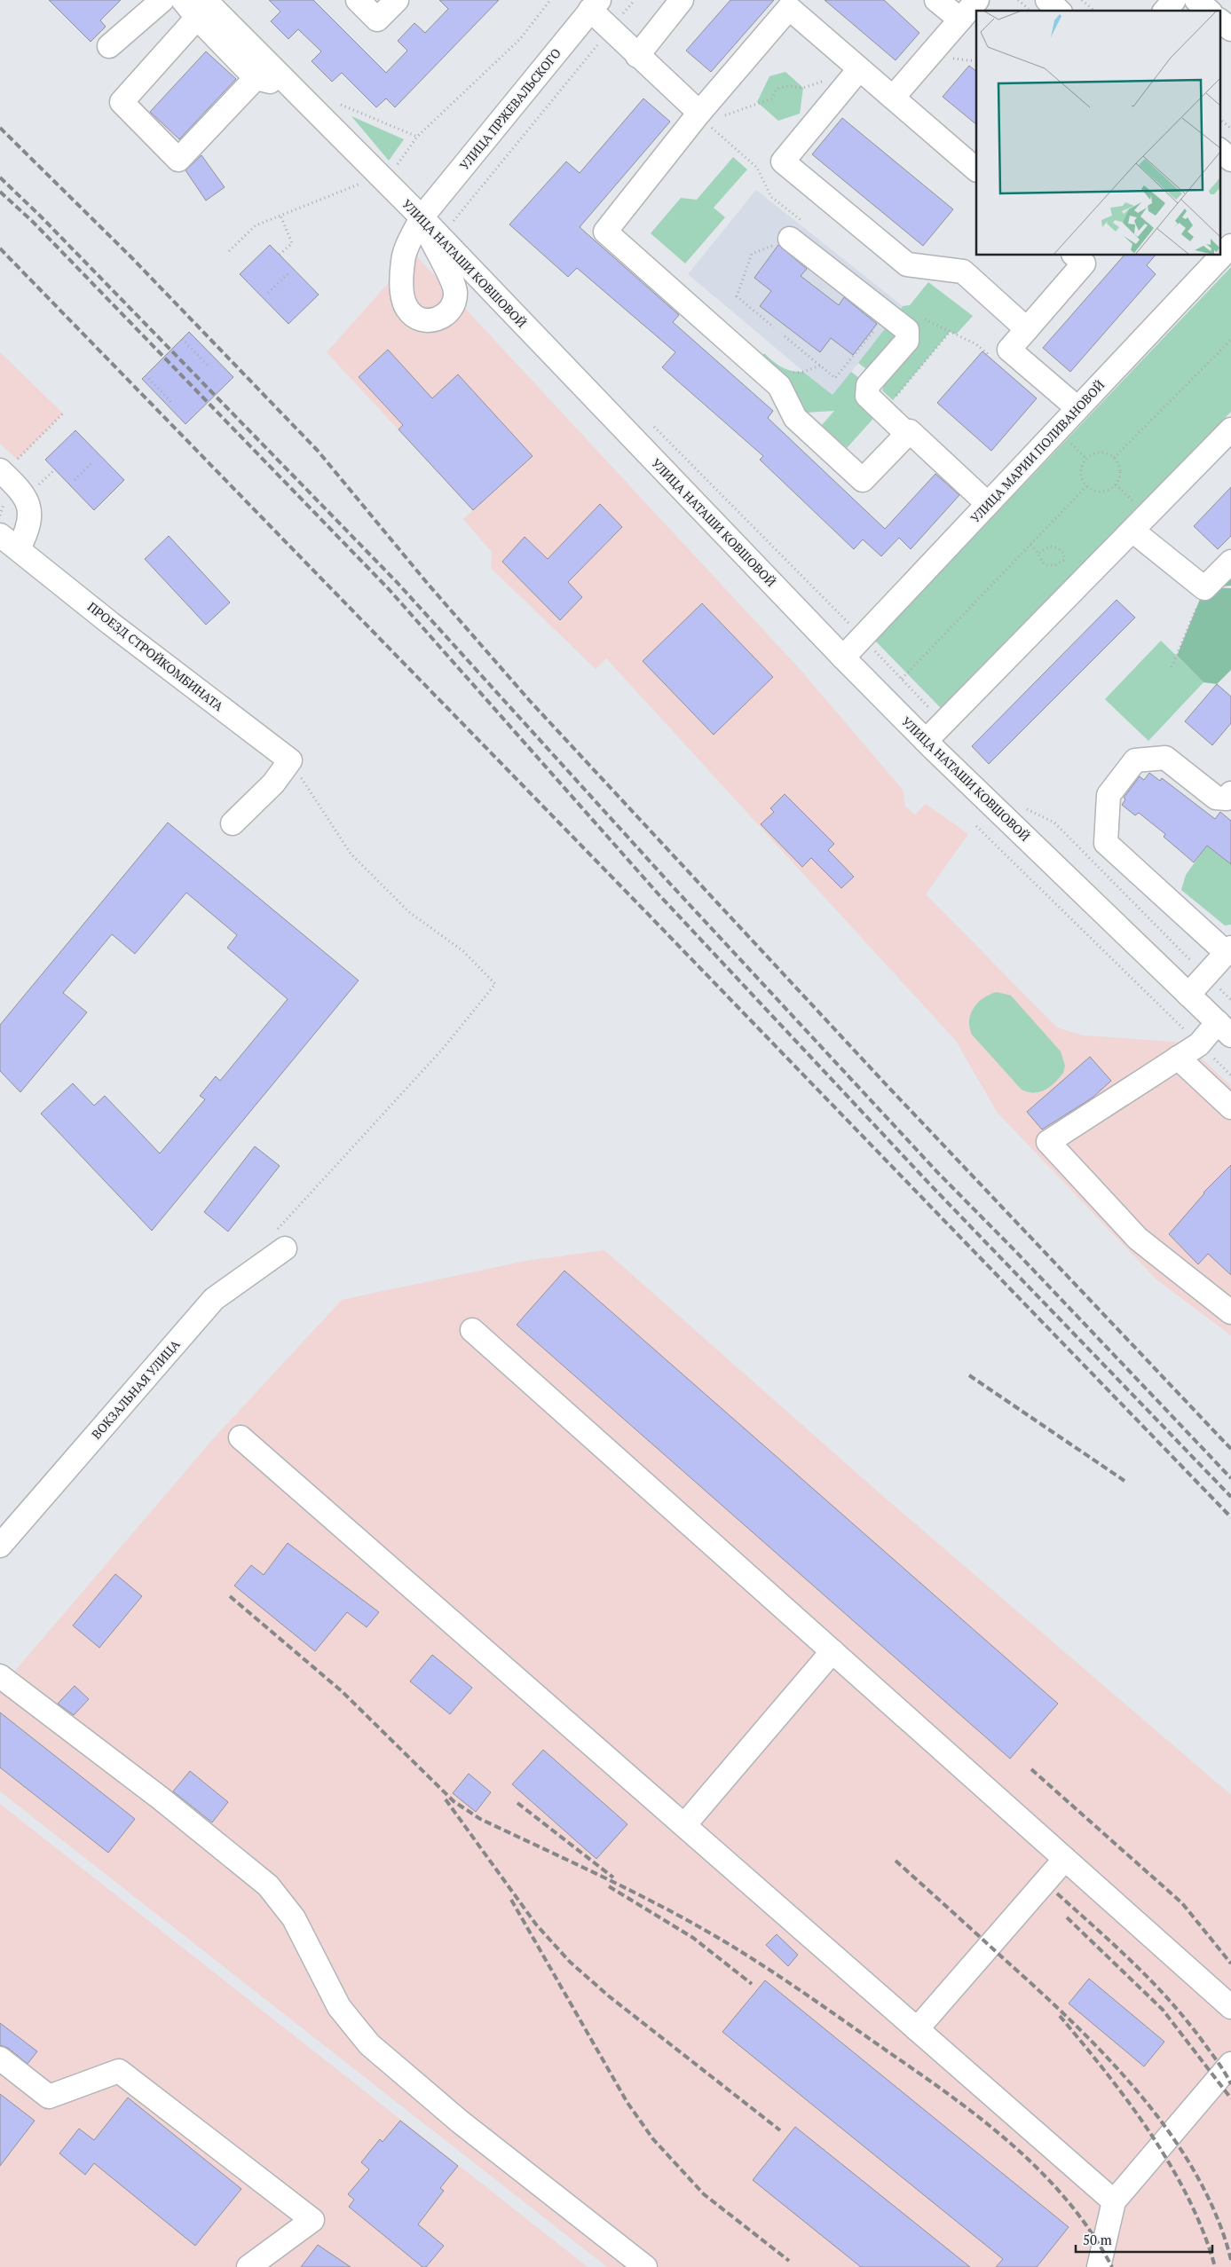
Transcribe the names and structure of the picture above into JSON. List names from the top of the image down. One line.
{"streets":{"street":["УЛИЦА ПРЖЕВАЛЬСКОГО","УЛИЦА НАТАШИ КОВШОВОЙ","УЛИЦА МАРИИ ПОЛИВАНОВОЙ","ПРОЕЗД СТРОЙКОМБИНАТА","ВОКЗАЛЬНАЯ УЛИЦА"]},"crossings":[["УЛИЦА ПРЖЕВАЛЬСКОГО","УЛИЦА НАТАШИ КОВШОВОЙ"],["УЛИЦА НАТАШИ КОВШОВОЙ","УЛИЦА МАРИИ ПОЛИВАНОВОЙ"]],"scale_bar":"50 m"}
